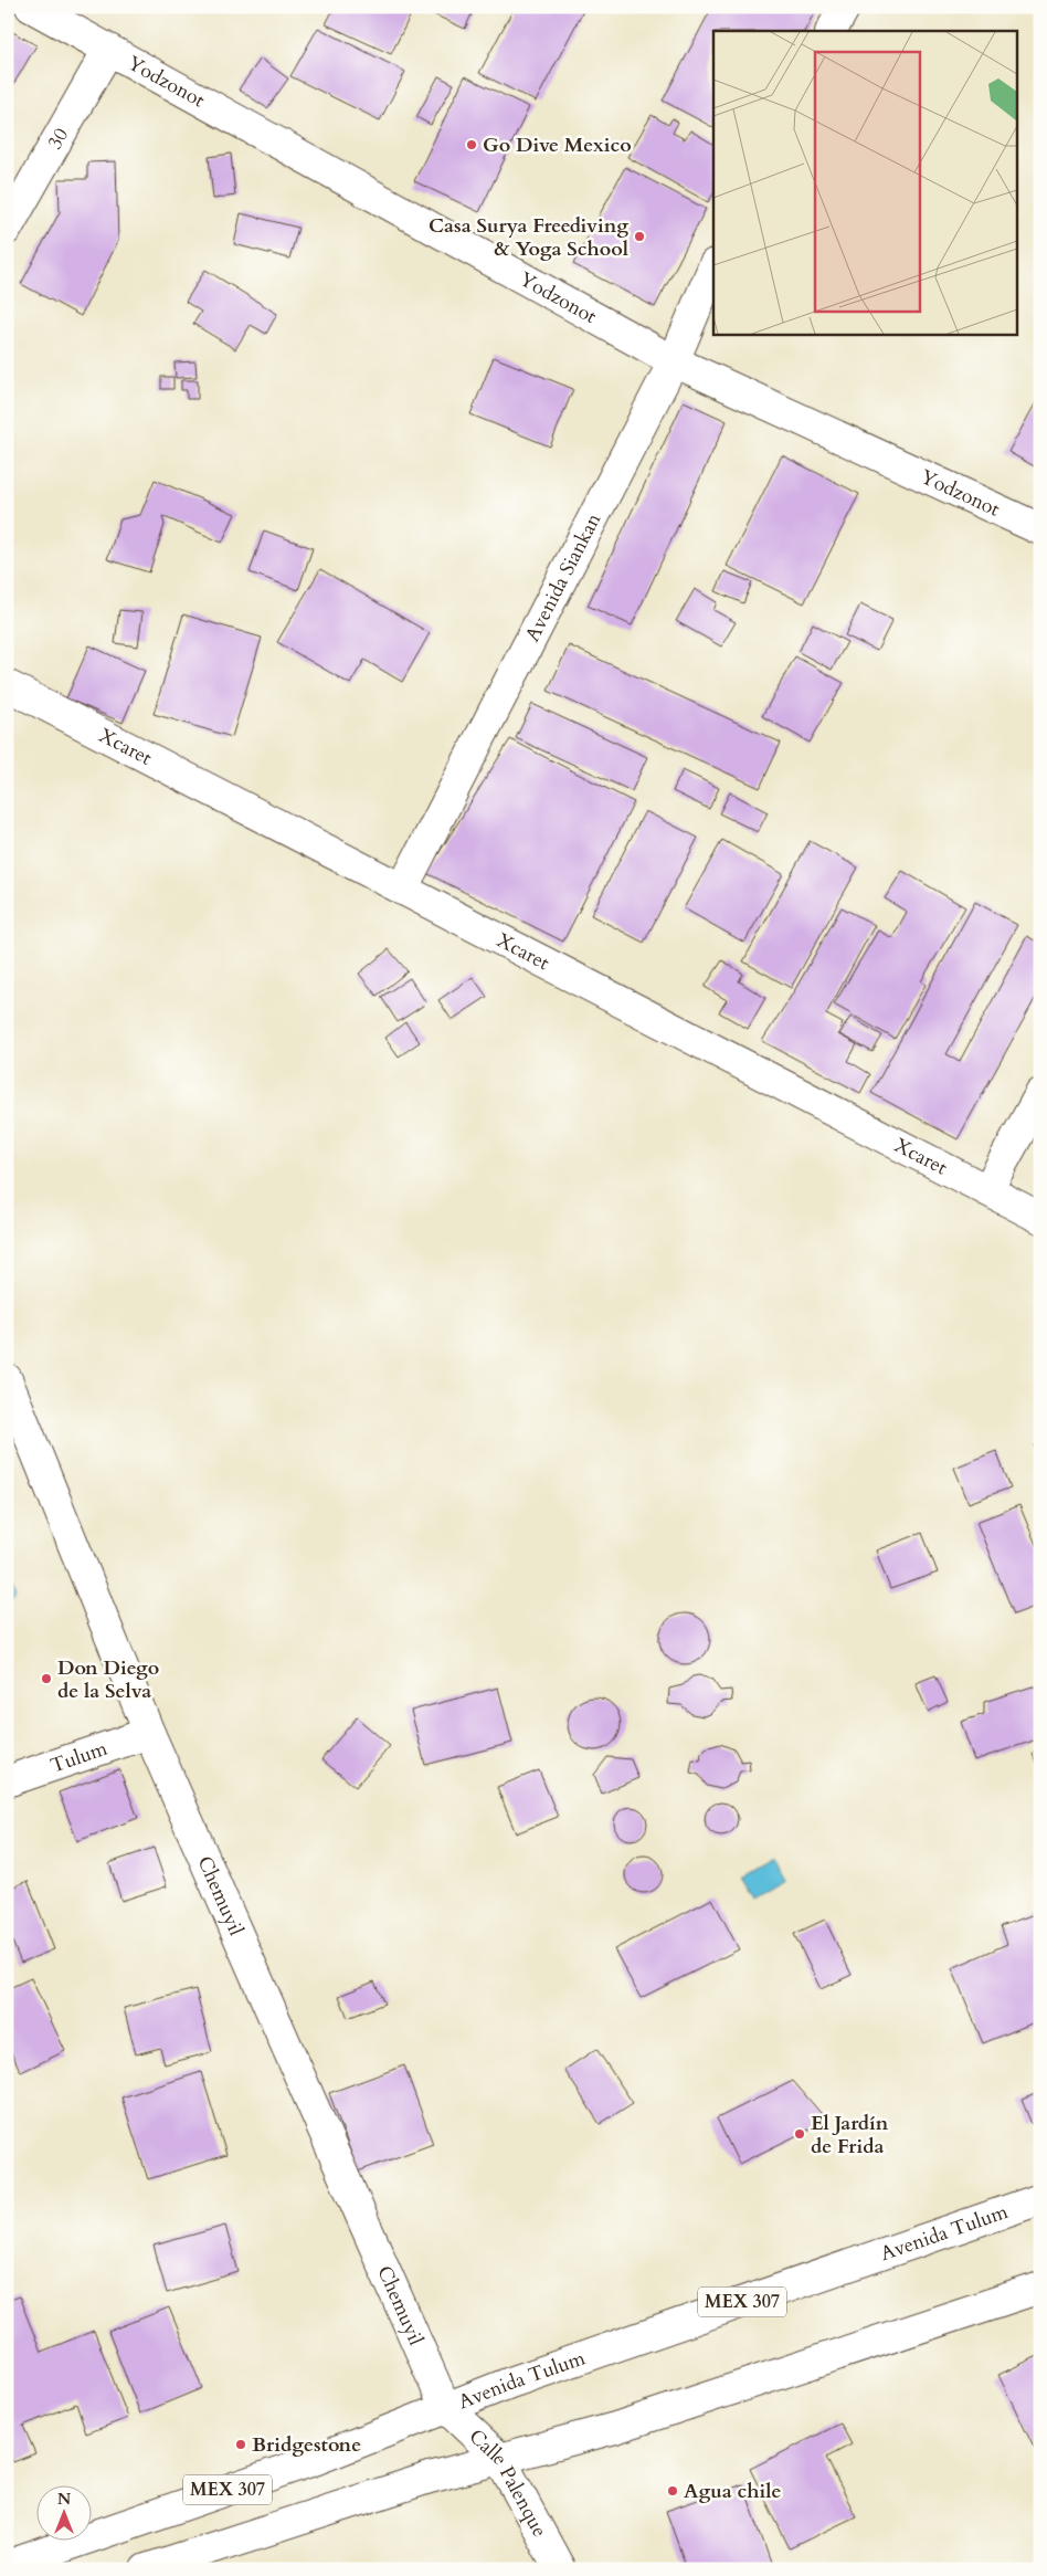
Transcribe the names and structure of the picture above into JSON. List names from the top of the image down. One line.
{"streets":{"street":["Yodzonot","30","Avenida Siankan","Xcaret","Tulum","Chemuyil","Avenida Tulum","MEX 307","Calle Palenque"]},"crossings":[["Yodzonot","30"],["Yodzonot","Avenida Siankan"],["Avenida Siankan","Xcaret"],["Tulum","Chemuyil"],["Chemuyil","Avenida Tulum"],["Chemuyil","Calle Palenque"],["Avenida Tulum","Calle Palenque"],["MEX 307","Calle Palenque"]],"places":["Go Dive Mexico","Casa Surya Freediving & Yoga School","Don Diego de la Selva","El Jardín de Frida","Bridgestone","Agua chile"],"north":"top"}
